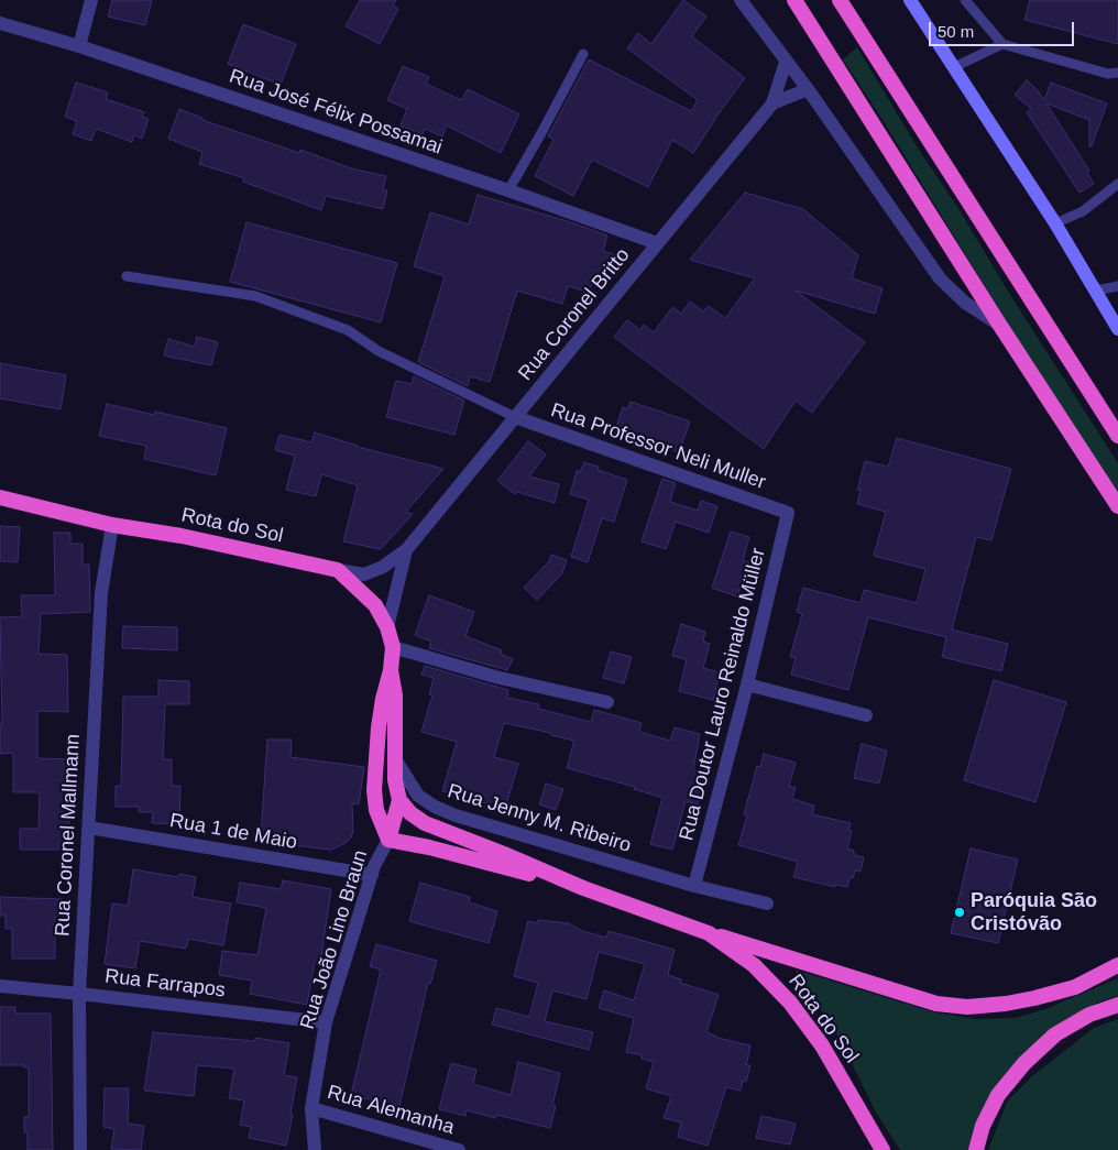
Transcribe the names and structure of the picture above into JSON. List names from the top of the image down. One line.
{"streets":{"highway":["Rota do Sol"],"street":["Rua José Félix Possamai","Rua Coronel Britto","Rua Professor Neli Muller","Rua Doutor Lauro Reinaldo Müller","Rua Jenny M. Ribeiro","Rua 1 de Maio","Rua Coronel Mallmann","Rua João Lino Braun","Rua Farrapos","Rua Alemanha"]},"crossings":[["Rua José Félix Possamai","Rua Coronel Britto"],["Rua Coronel Britto","Rua Professor Neli Muller"],["Rua Professor Neli Muller","Rua Doutor Lauro Reinaldo Müller"],["Rota do Sol","Rua Jenny M. Ribeiro"],["Rota do Sol","Rua Coronel Mallmann"],["Rota do Sol","Rua João Lino Braun"],["Rua Doutor Lauro Reinaldo Müller","Rua Jenny M. Ribeiro"],["Rua 1 de Maio","Rua Coronel Mallmann"],["Rua 1 de Maio","Rua João Lino Braun"],["Rua Coronel Mallmann","Rua Farrapos"],["Rua João Lino Braun","Rua Farrapos"],["Rua João Lino Braun","Rua Alemanha"]],"places":["Paróquia São Cristóvão"],"scale_bar":"50 m"}
